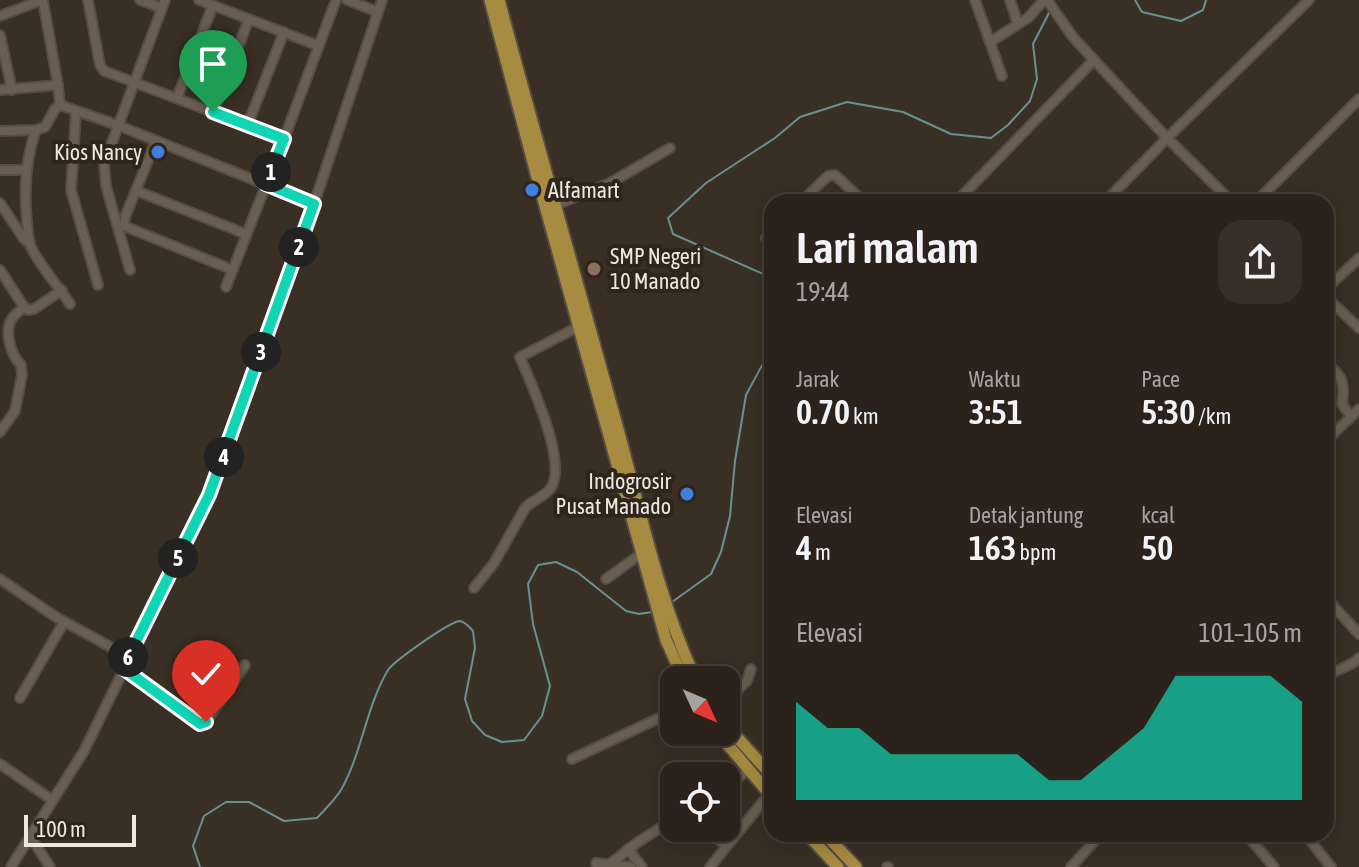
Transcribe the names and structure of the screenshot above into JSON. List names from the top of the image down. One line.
{"places":["Kios Nancy","Alfamart","SMP Negeri 10 Manado","Indogrosir Pusat Manado"],"scale_bar":"100 m","north":"bottom right","page":{"pins":["1","2","3","4","5","6"],"heading":["Lari malam","19:44"],"stats":[["Jarak","0.70 km"],["Waktu","3:51"],["Pace","5:30 /km"],["Elevasi","4 m"],["Detak jantung","163 bpm"],["kcal","50"]],"chart":["Elevasi","101–105 m"],"scale":"100 m"}}
